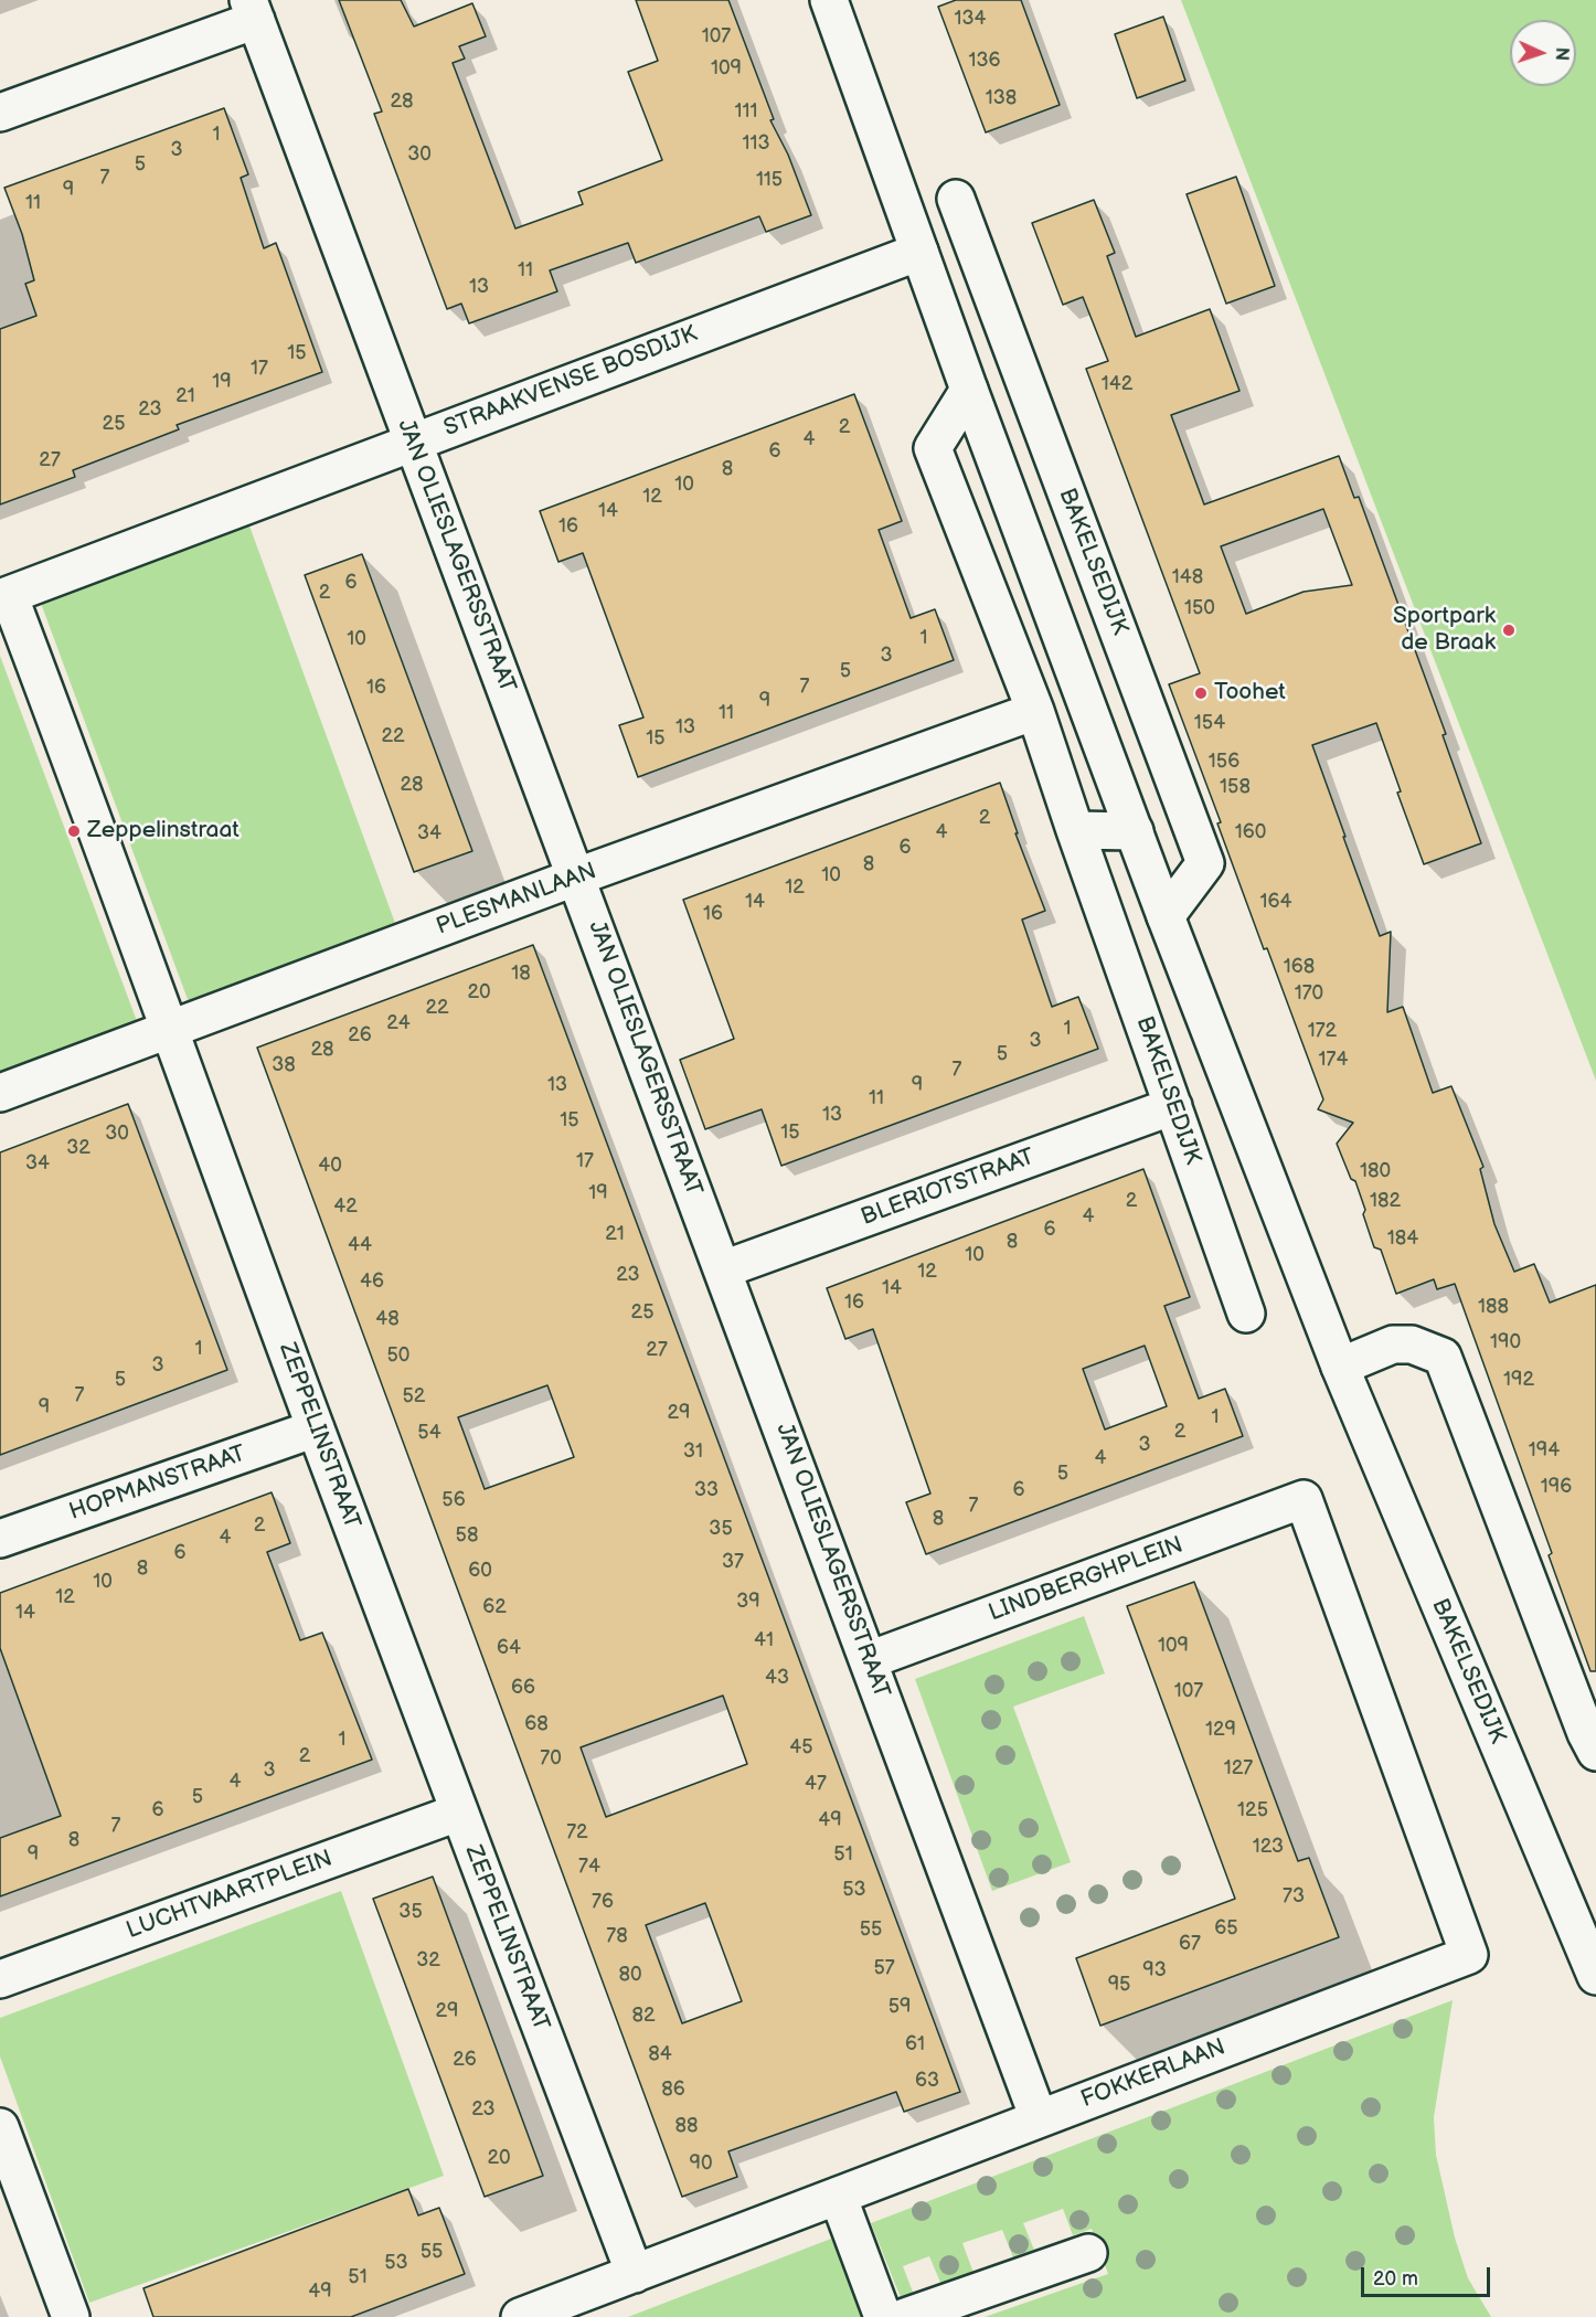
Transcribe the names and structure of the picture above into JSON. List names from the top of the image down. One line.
{"streets":{"street":["STRAAKVENSE BOSDIJK","JAN OLIESLAGERSSTRAAT","BAKELSEDIJK","PLESMANLAAN","BLERIOTSTRAAT","ZEPPELINSTRAAT","HOPMANSTRAAT","LINDBERGHPLEIN","LUCHTVAARTPLEIN","FOKKERLAAN"]},"crossings":[["STRAAKVENSE BOSDIJK","JAN OLIESLAGERSSTRAAT"],["STRAAKVENSE BOSDIJK","BAKELSEDIJK"],["STRAAKVENSE BOSDIJK","ZEPPELINSTRAAT"],["JAN OLIESLAGERSSTRAAT","PLESMANLAAN"],["JAN OLIESLAGERSSTRAAT","BLERIOTSTRAAT"],["JAN OLIESLAGERSSTRAAT","LINDBERGHPLEIN"],["JAN OLIESLAGERSSTRAAT","FOKKERLAAN"],["BAKELSEDIJK","PLESMANLAAN"],["BAKELSEDIJK","BLERIOTSTRAAT"],["PLESMANLAAN","ZEPPELINSTRAAT"],["ZEPPELINSTRAAT","HOPMANSTRAAT"],["ZEPPELINSTRAAT","LUCHTVAARTPLEIN"],["ZEPPELINSTRAAT","FOKKERLAAN"],["LINDBERGHPLEIN","FOKKERLAAN"]],"places":["Sportpark de Braak","Toohet","Zeppelinstraat"],"house_numbers":["134","107","136","109","138","28","111","1","113","3","30","5","7","115","9","11","11","13","15","17","19","142","21","23","25","2","4","6","27","8","10","12","14","16","148","6","2","150","1","10","3","5","7","16","9","11","154","13","22","15","156","28","158","2","4","160","34","6","8","10","12","14","164","16","168","18","20","170","22","24","1","172","26","3","28","5","174","38","7","13","9","11","13","15","15","30","32","17","34","40","180","19","2","182","42","4","6","21","184","8","44","10","12","23","46","14","16","188","25","48","190","1","27","50","3","5","192","7","52","9","29","1","2","54","3","194","31","4","5","196","33","6","56","7","8","2","35","58","4","6","37","8","60","10","12","39","62","14","41","109","64","43","66","107","68","129","1","45","2","70","127","3","4","47","5","6","125","49","7","72","8","123","9","51","74","53","73","76","35","65","55","78","67","32","57","93","80","95","59","29","82","61","84","26","63","86","23","88","20","90","55","53","51","49"],"scale_bar":"20 m","north":"right"}
